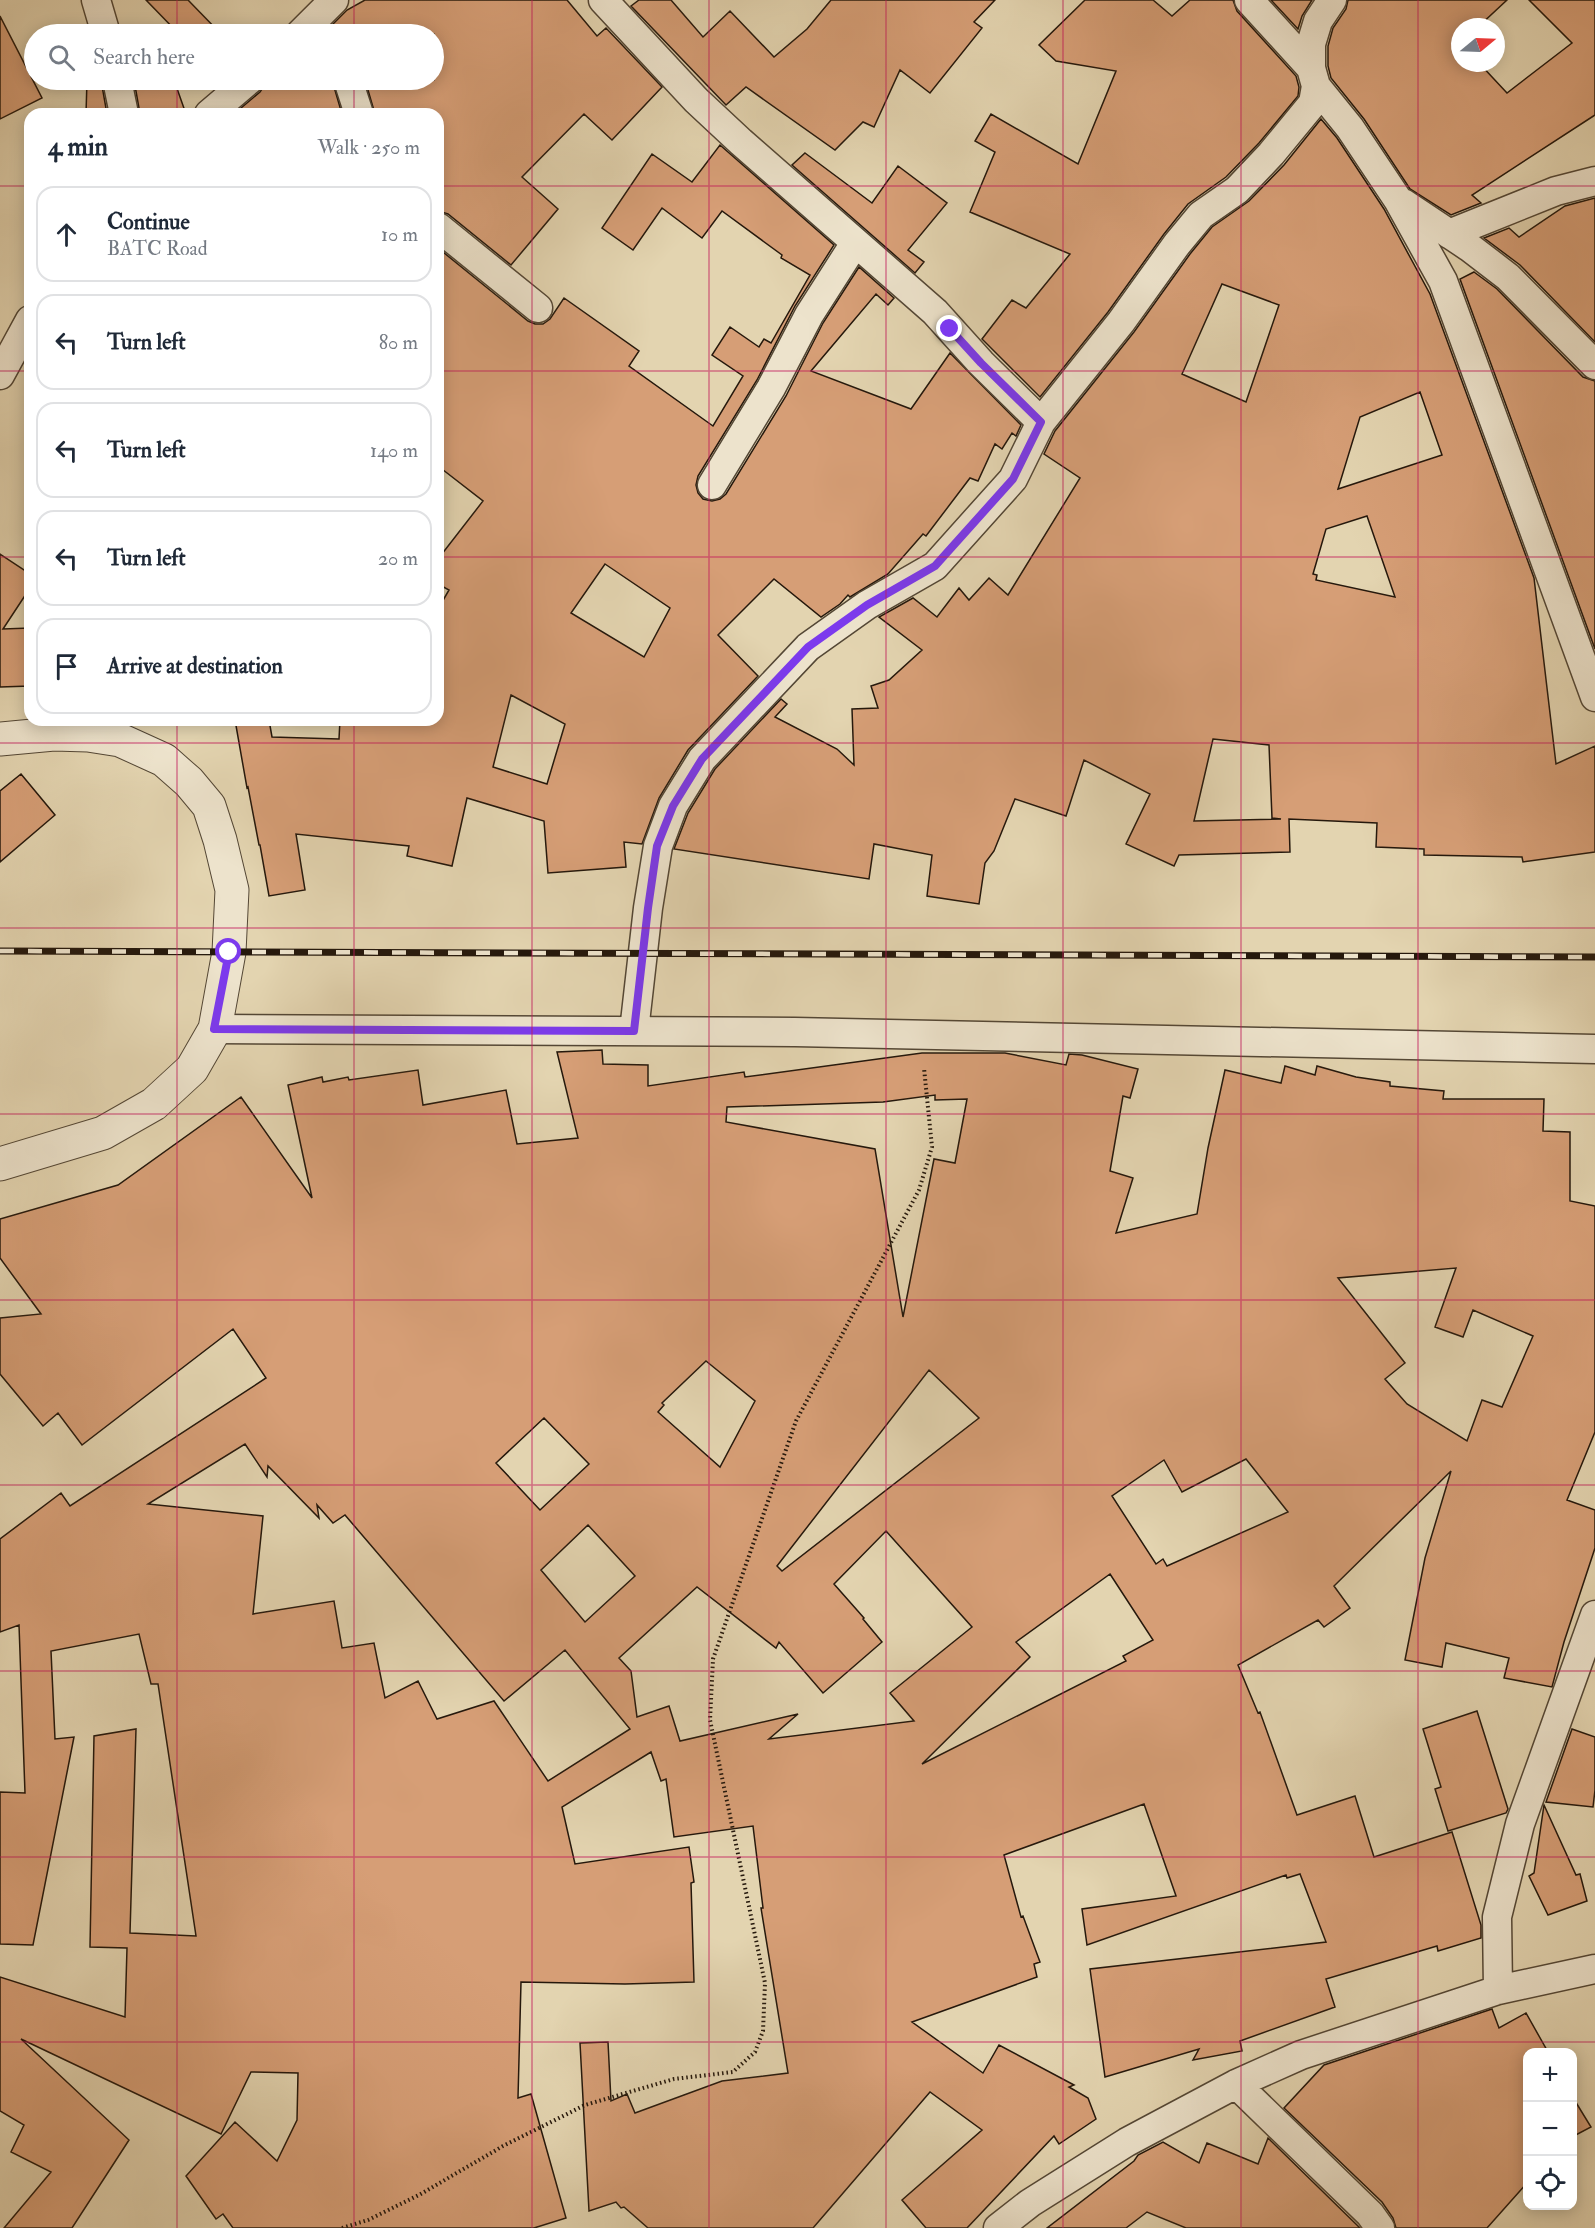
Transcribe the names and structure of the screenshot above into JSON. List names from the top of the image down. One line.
{"north":"right","page":{"search":"Search here","heading":["4 min","Walk · 250 m"],"list":[["Continue","BATC Road","10 m"],["Turn left","80 m"],["Turn left","140 m"],["Turn left","20 m"],"Arrive at destination"],"map_buttons":["+","−"]}}
